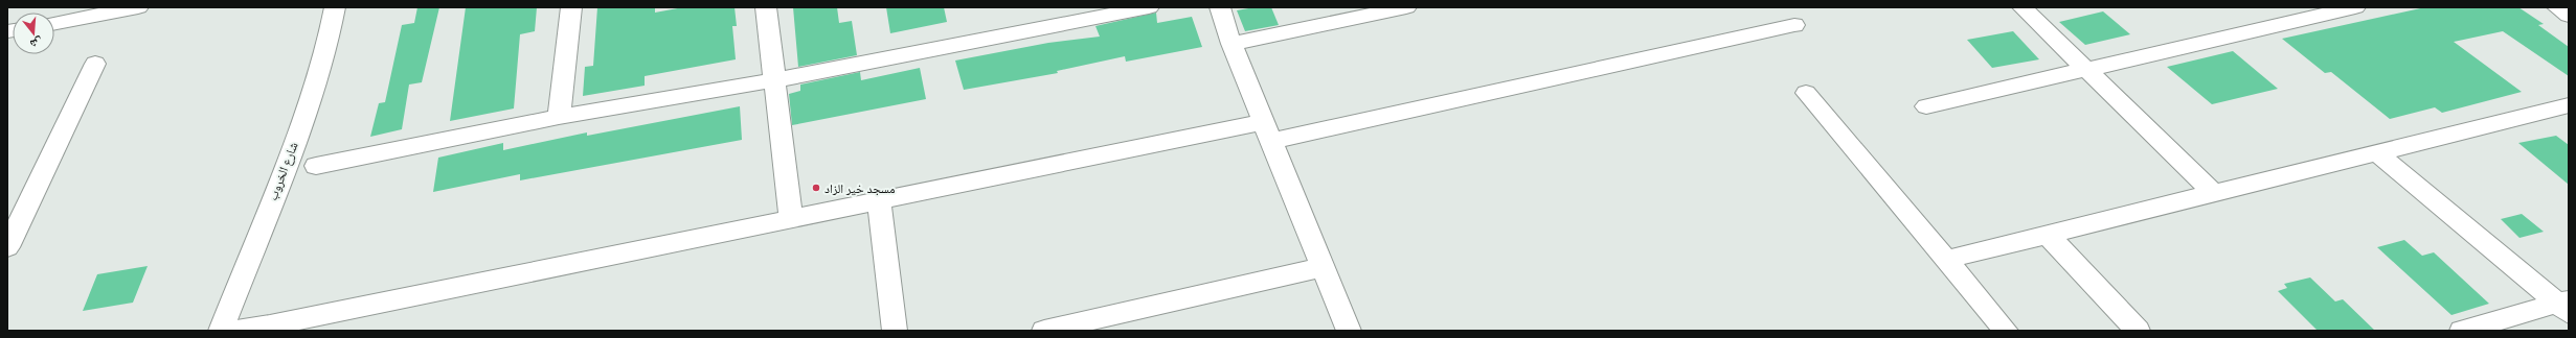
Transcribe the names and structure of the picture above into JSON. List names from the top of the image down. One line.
{"streets":{"street":["شارع الخروب"]},"places":["مسجد خير الزاد"],"north":"bottom"}
